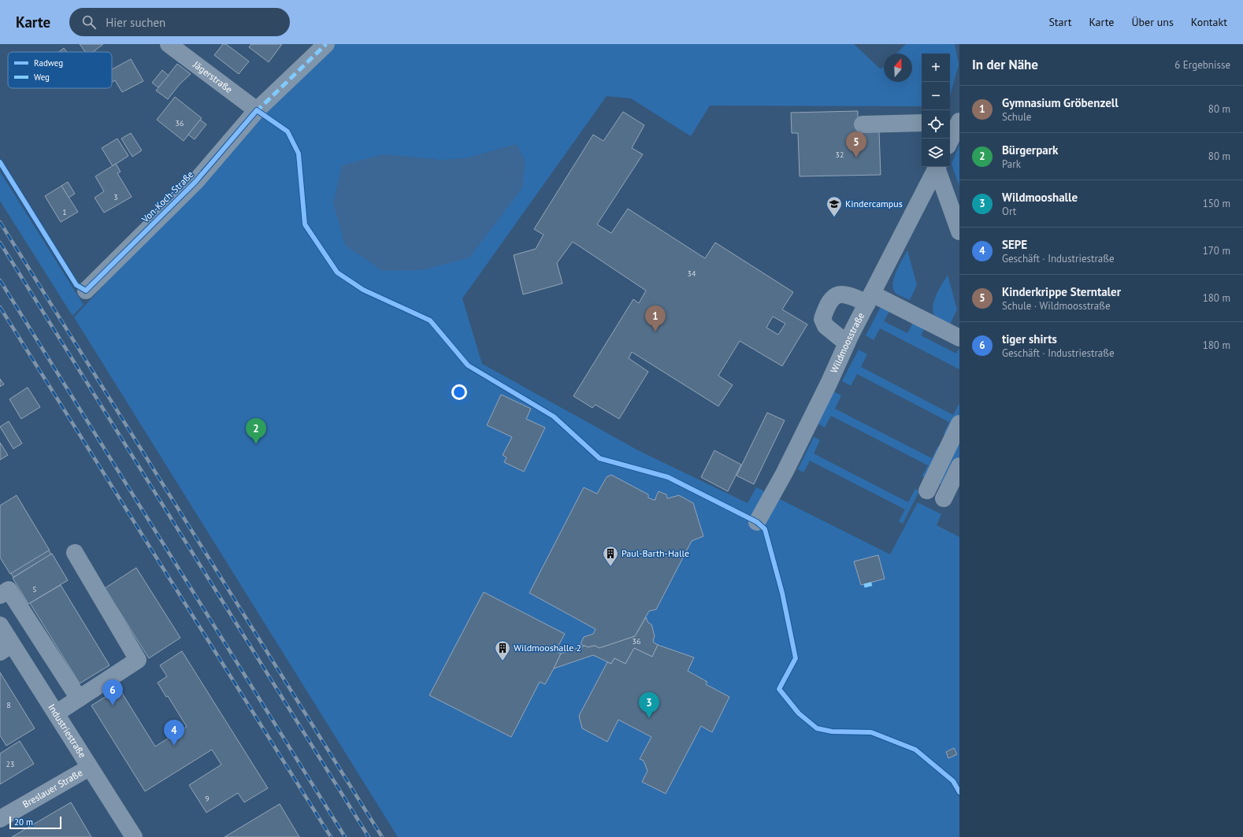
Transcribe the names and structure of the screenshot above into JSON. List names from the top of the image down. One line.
{"streets":{"street":["Jägerstraße","Von-Koch-Straße","Wildmoosstraße","Industriestraße","Breslauer Straße"]},"crossings":[["Jägerstraße","Von-Koch-Straße"],["Industriestraße","Breslauer Straße"]],"places":{"school or university":["Kindercampus"],"building":["Paul-Barth-Halle","Wildmooshalle 2"]},"house_numbers":["36","32","3","1","34","5","36","8","23","9"],"legend":["Radweg","Weg"],"scale_bar":"20 m","north":"top","page":{"header":"Karte","search":"Hier suchen","nav":["Start","Karte","Über uns","Kontakt"],"heading":["In der Nähe","6 Ergebnisse"],"map_buttons":["+","−"],"list":[{"mark":"1","name":"Gymnasium Gröbenzell","note":"Schule","value":"80 m"},{"mark":"2","name":"Bürgerpark","note":"Park","value":"80 m"},{"mark":"3","name":"Wildmooshalle","note":"Ort","value":"150 m"},{"mark":"4","name":"SEPE","note":"Geschäft · Industriestraße","value":"170 m"},{"mark":"5","name":"Kinderkrippe Sterntaler","note":"Schule · Wildmoosstraße","value":"180 m"},{"mark":"6","name":"tiger shirts","note":"Geschäft · Industriestraße","value":"180 m"}],"pins":["5","1","2","6","3","4"],"scale":"20 m"}}
